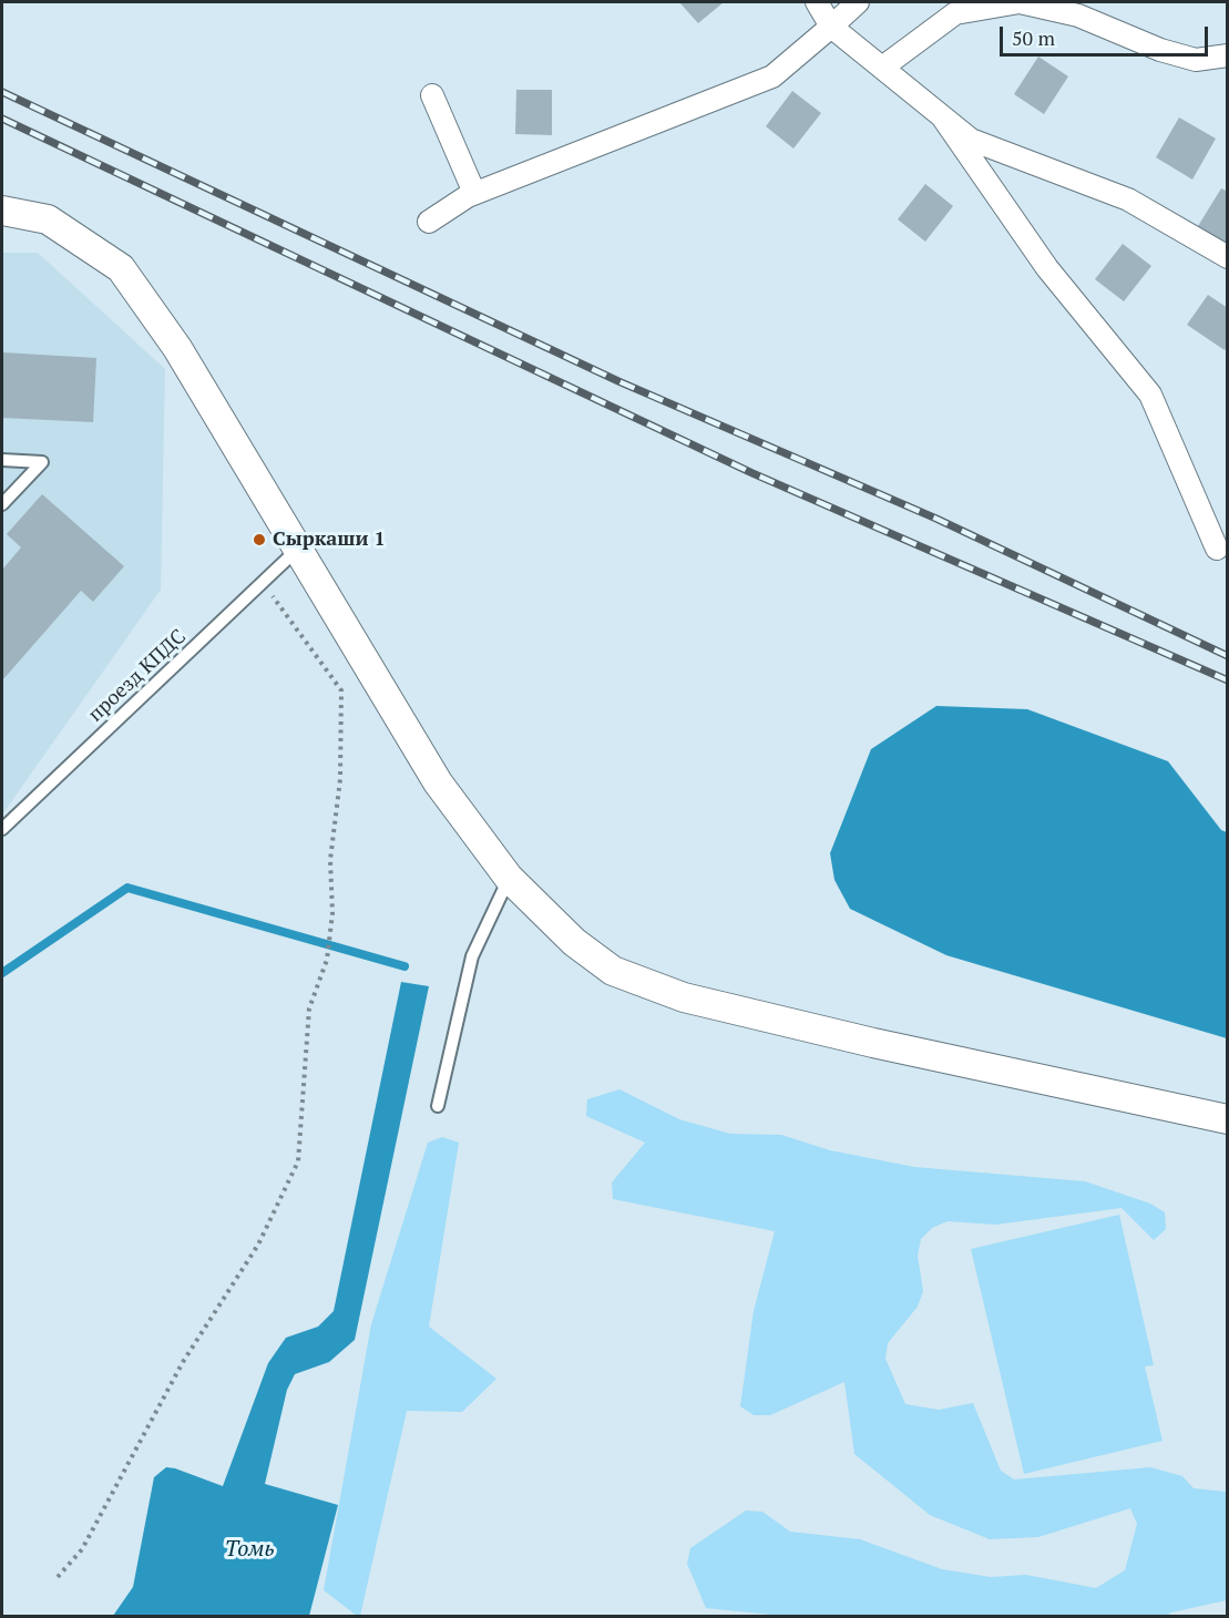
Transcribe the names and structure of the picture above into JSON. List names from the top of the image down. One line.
{"streets":{"lane":["проезд КПДС"]},"water":["Томь"],"places":["Сыркаши 1"],"scale_bar":"50 m"}
